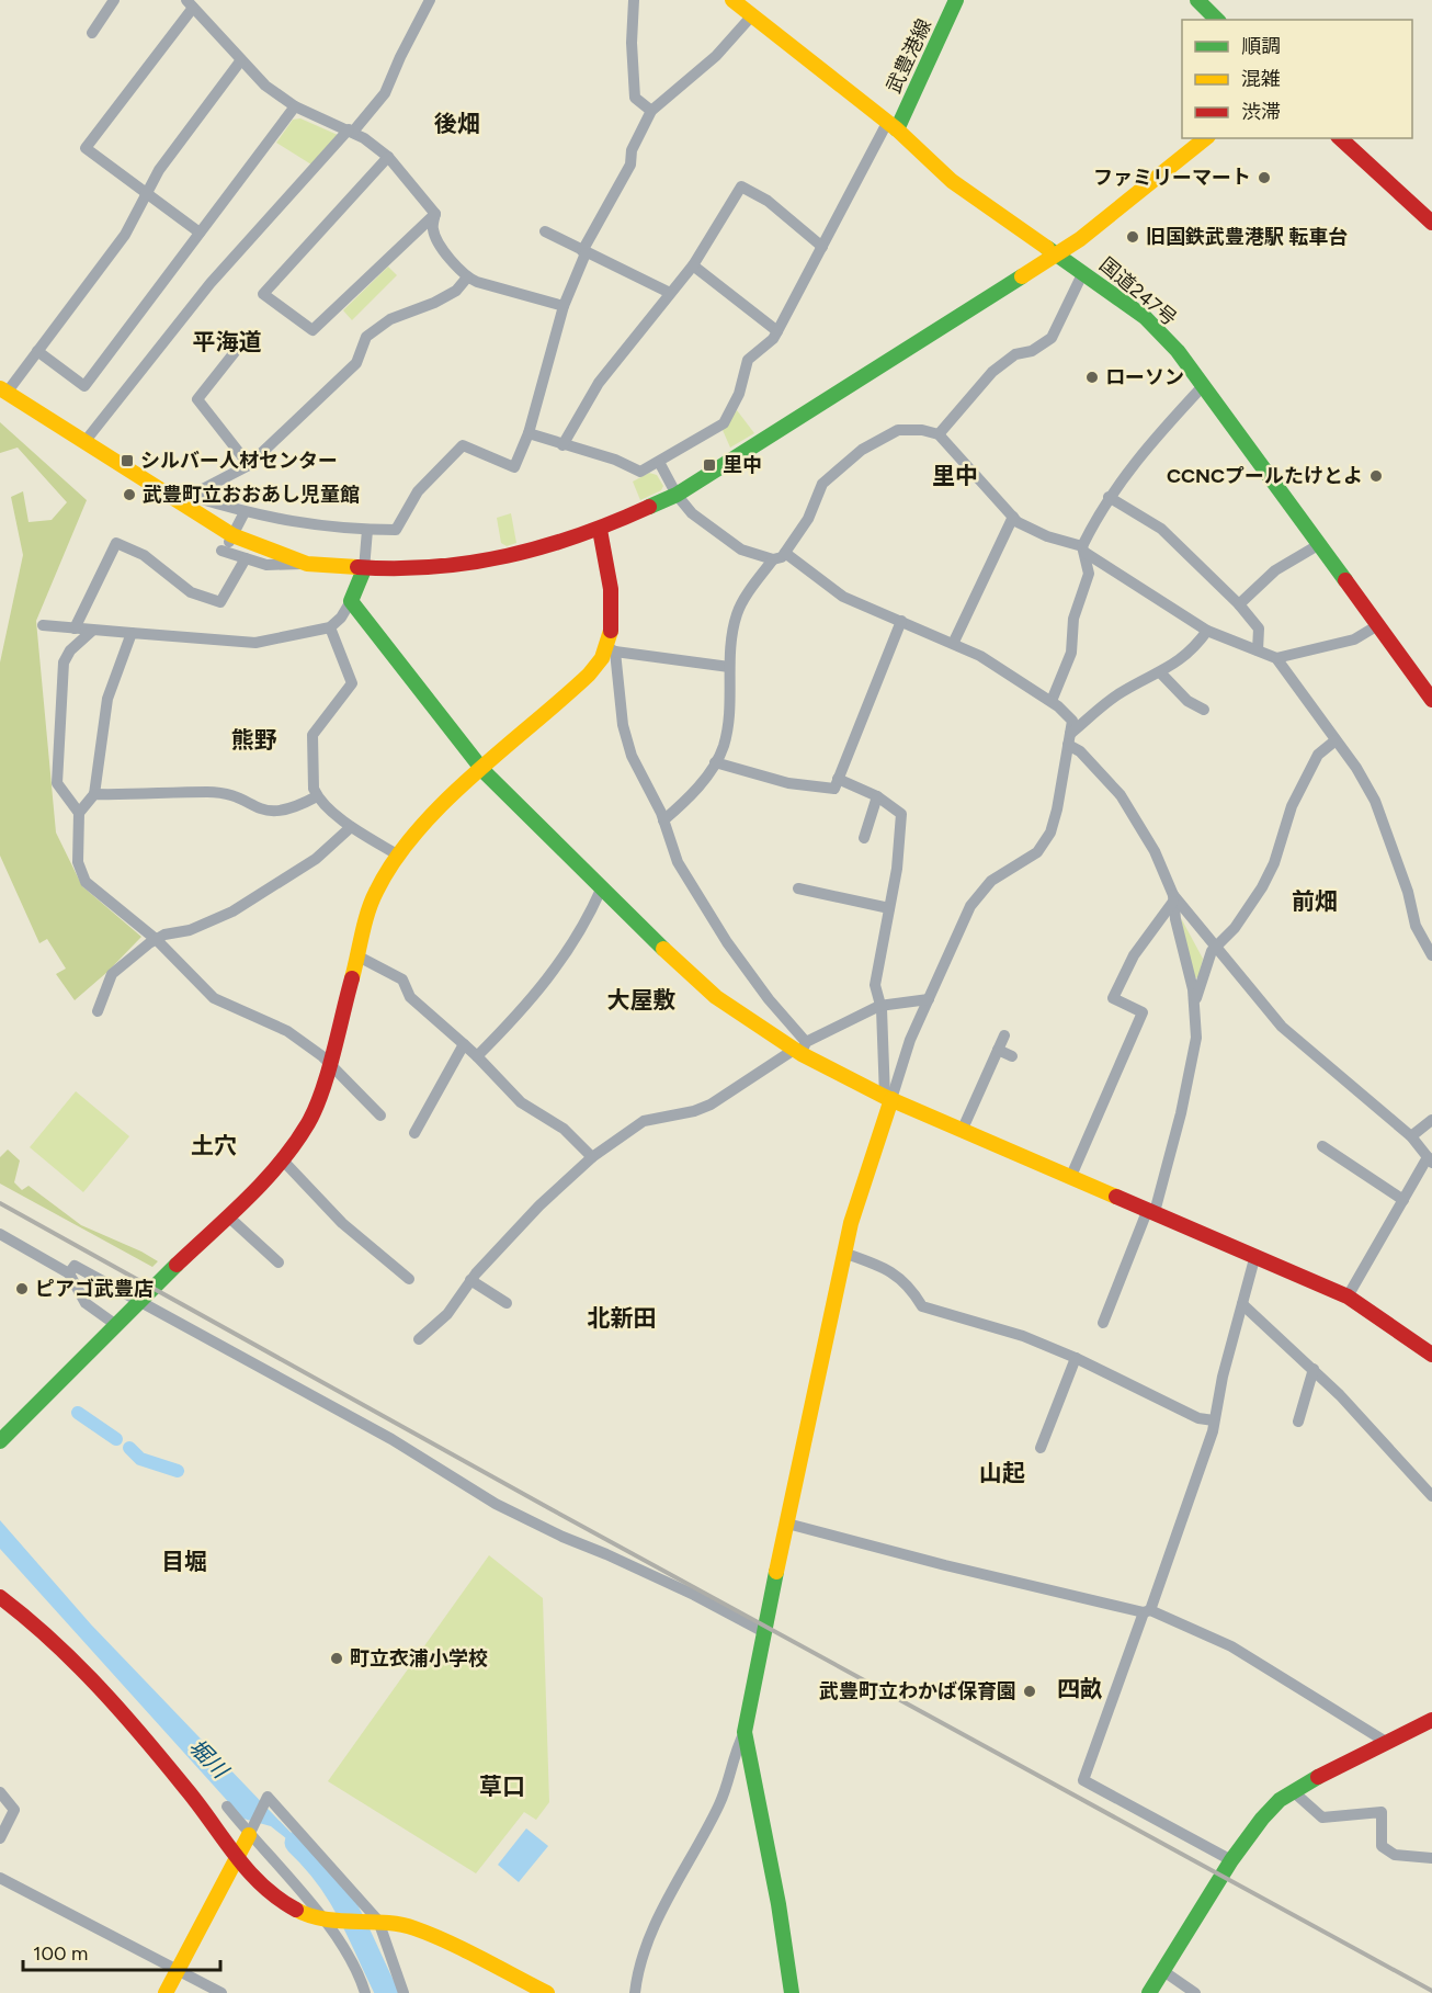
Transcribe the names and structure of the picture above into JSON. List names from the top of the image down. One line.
{"streets":{"main road":["武豊港線","国道247号"]},"crossings":[["武豊港線","国道247号"]],"districts":["後畑","平海道","里中","熊野","前畑","大屋敷","土穴","北新田","山起","目堀","四畝","草口"],"water":["堀川"],"places":{"other":["ファミリーマート","旧国鉄武豊港駅 転車台","ローソン","CCNCプールたけとよ","武豊町立おおあし児童館","ピアゴ武豊店","町立衣浦小学校","武豊町立わかば保育園"],"transit":["シルバー人材センター","里中"]},"legend":["順調","混雑","渋滞"],"scale_bar":"100 m"}
